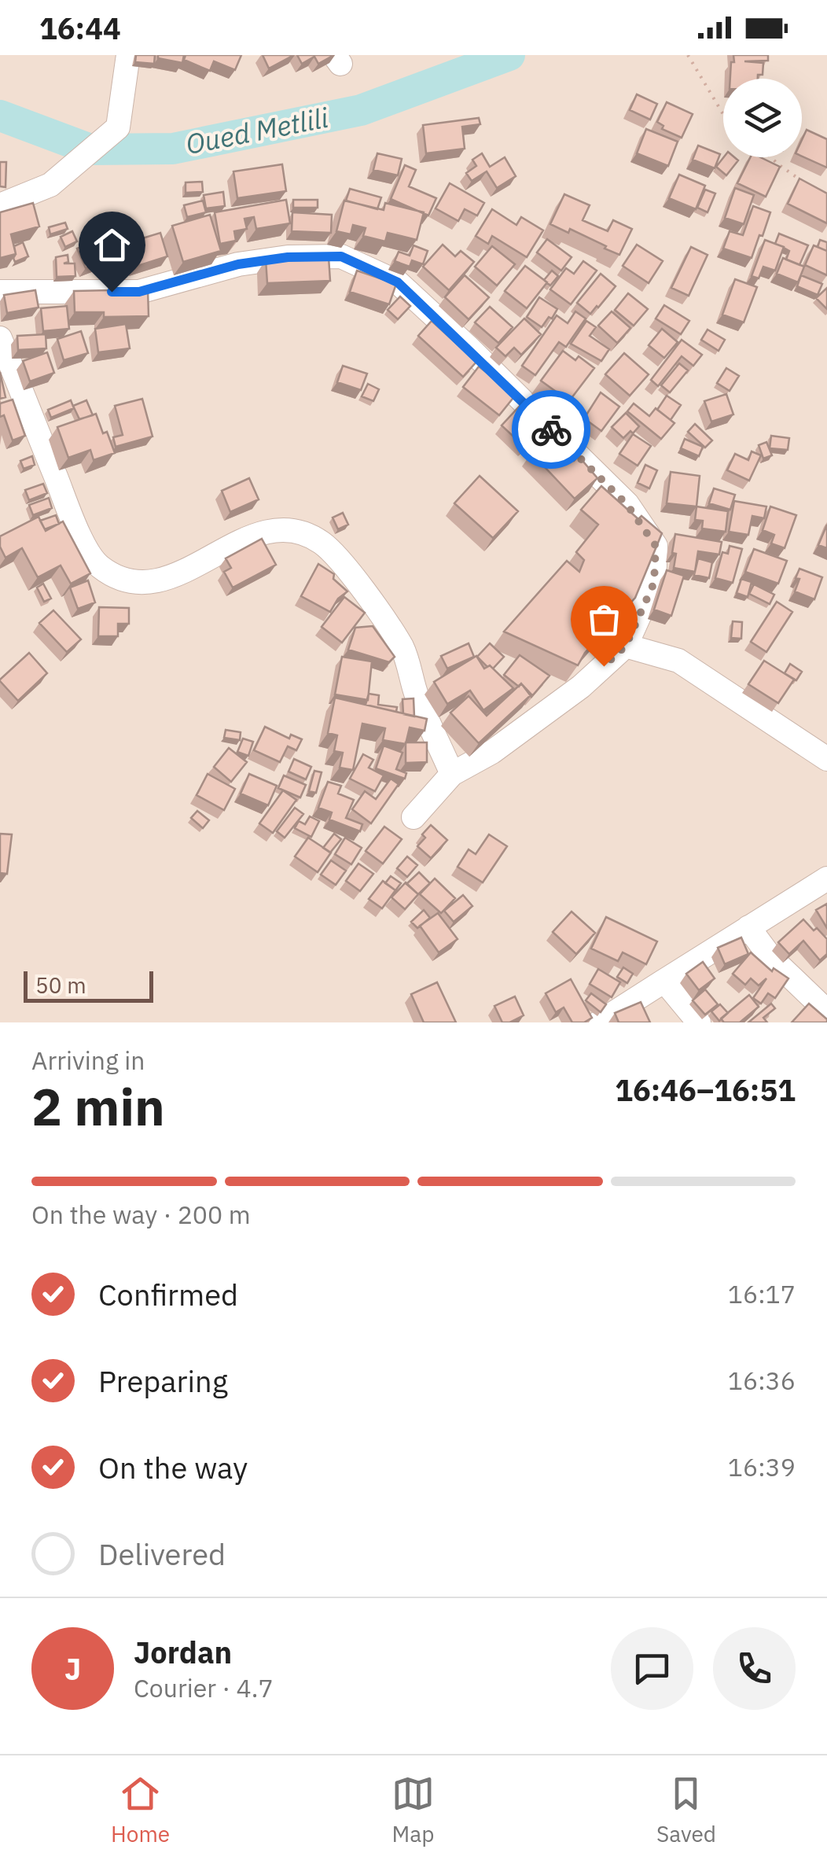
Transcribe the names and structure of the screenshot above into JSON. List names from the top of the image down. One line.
{"water":["Oued Metlili"],"scale_bar":"50 m","page":{"status":"16:44","scale":"50 m","heading":["2 min","Arriving in","16:46–16:51"],"panel":["Jordan","Courier · 4.7"],"bar":"On the way · 200 m","list":[["Confirmed","16:17"],["Preparing","16:36"],["On the way","16:39"],"Delivered"],"round":"J","tabs":["Home","Map","Saved"]}}
